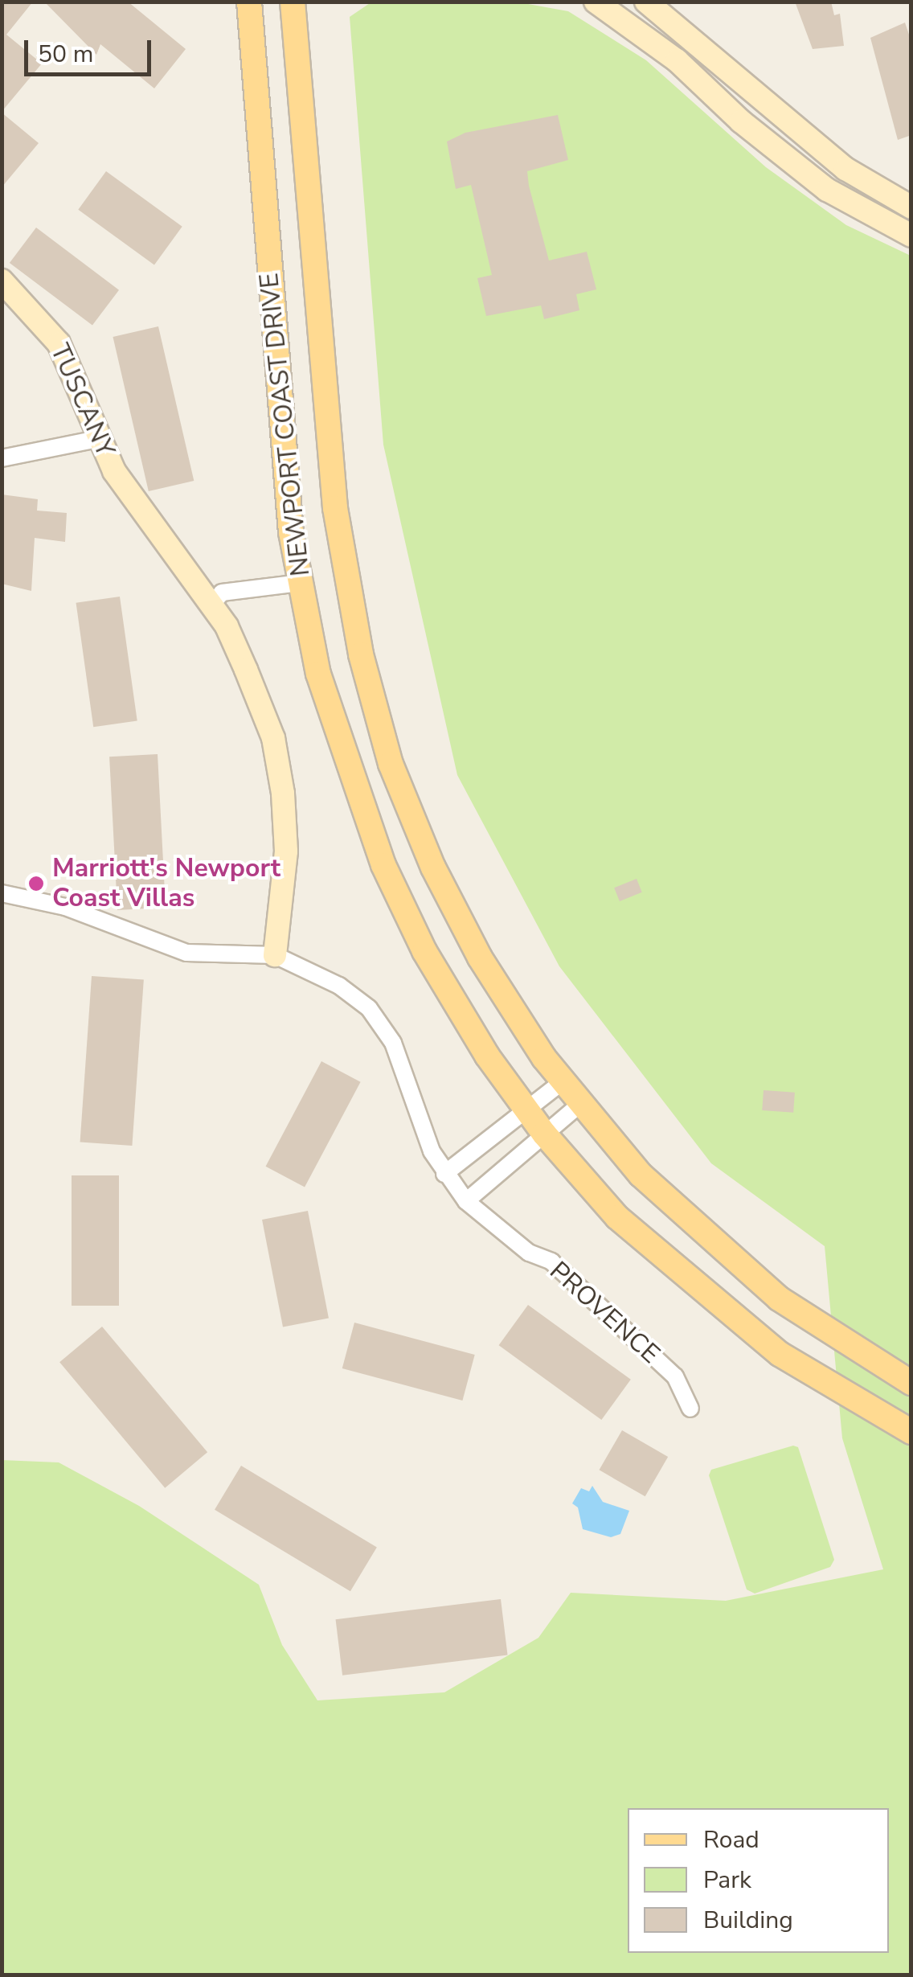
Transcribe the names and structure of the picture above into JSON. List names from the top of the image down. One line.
{"streets":{"main road":["NEWPORT COAST DRIVE"],"street":["TUSCANY","PROVENCE"]},"crossings":[["TUSCANY","PROVENCE"]],"places":["Marriott's Newport Coast Villas"],"legend":["Road","Park","Building"],"scale_bar":"50 m"}
